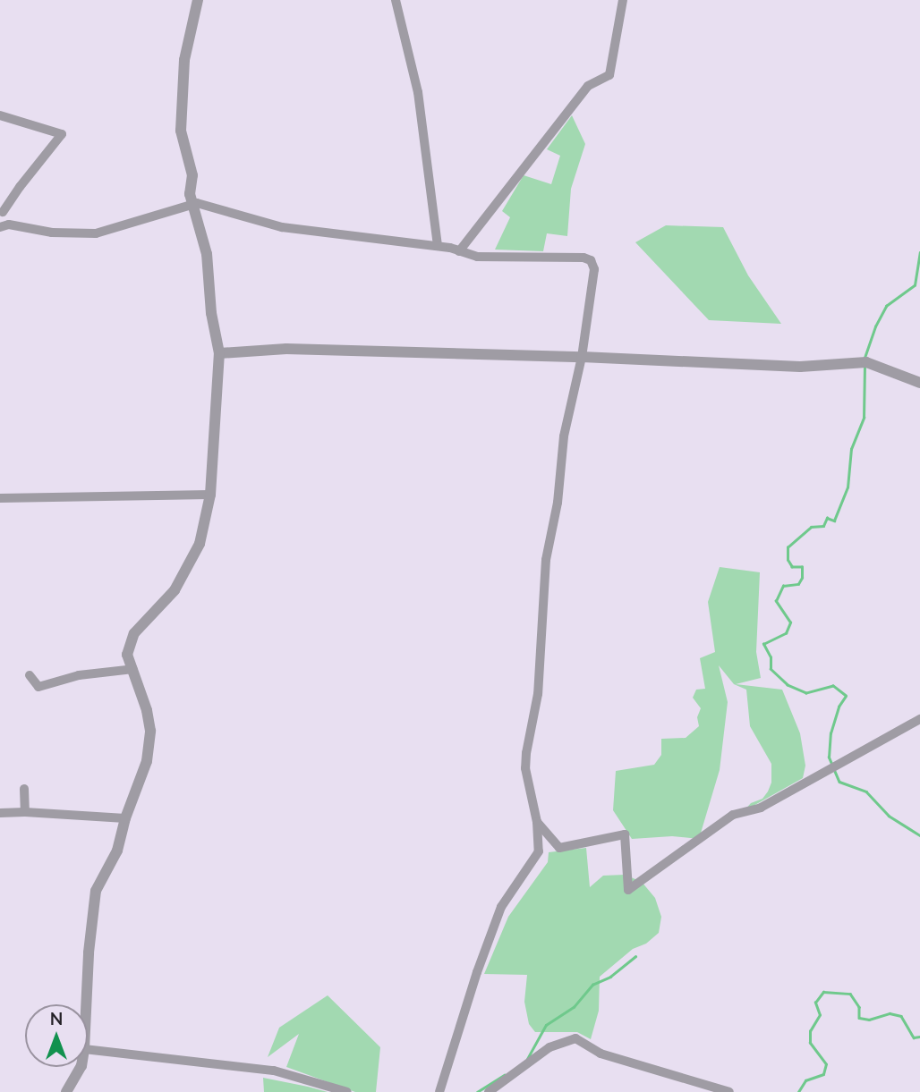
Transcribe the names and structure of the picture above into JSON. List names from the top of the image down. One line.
{"north":"top"}
